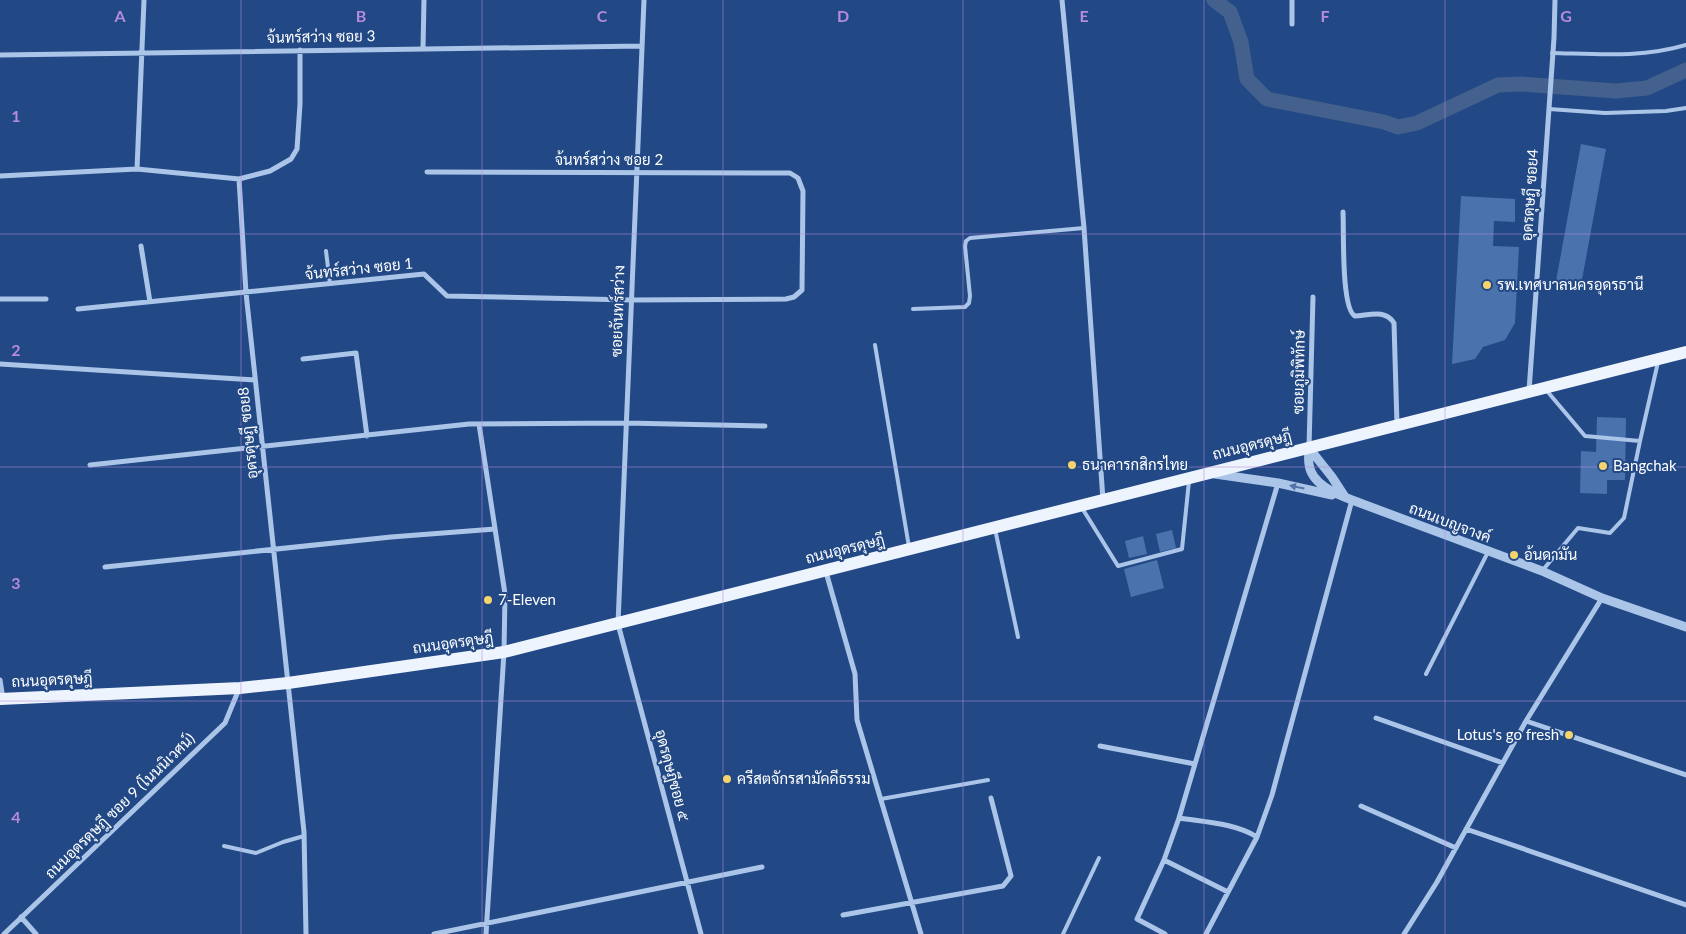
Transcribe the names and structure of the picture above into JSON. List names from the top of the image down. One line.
{"streets":{"main road":["ถนนอุดรดุษฎี"],"street":["จ้นทร์สว่าง ซอย 3","จ้นทร์สว่าง ซอย 2","อุดรดุษฎี ซอย4","จ้นทร์สว่าง ซอย 1","ซอยจันทร์สว่าง","ซอยภูมิพิทักษ์","อุดรดุษฎี ซอย8","ถนนเบญจางค์","อุดรดุษฎีซอย ๕","ถนนอุดรดุษฎี ซอย 9 (โนนนิเวศน์)"]},"crossings":[["จ้นทร์สว่าง ซอย 3","ซอยจันทร์สว่าง"],["จ้นทร์สว่าง ซอย 2","จ้นทร์สว่าง ซอย 1"],["จ้นทร์สว่าง ซอย 2","ซอยจันทร์สว่าง"],["อุดรดุษฎี ซอย4","ถนนอุดรดุษฎี"],["จ้นทร์สว่าง ซอย 1","ซอยจันทร์สว่าง"],["จ้นทร์สว่าง ซอย 1","อุดรดุษฎี ซอย8"],["ซอยจันทร์สว่าง","ถนนอุดรดุษฎี"],["ซอยจันทร์สว่าง","อุดรดุษฎีซอย ๕"],["ซอยภูมิพิทักษ์","ถนนอุดรดุษฎี"],["ซอยภูมิพิทักษ์","ถนนเบญจางค์"],["อุดรดุษฎี ซอย8","ถนนอุดรดุษฎี"],["ถนนอุดรดุษฎี","ถนนเบญจางค์"],["ถนนอุดรดุษฎี","อุดรดุษฎีซอย ๕"],["ถนนอุดรดุษฎี","ถนนอุดรดุษฎี ซอย 9 (โนนนิเวศน์)"]],"places":["รพ.เทศบาลนครอุดรธานี","ธนาคารกสิกรไทย","Bangchak","อ้นดามัน","7-Eleven","Lotus's go fresh","ครีสตจักรสามัคคีธรรม"],"grid":{"columns":["A","B","C","D","E","F","G"],"rows":["1","2","3","4"]}}
